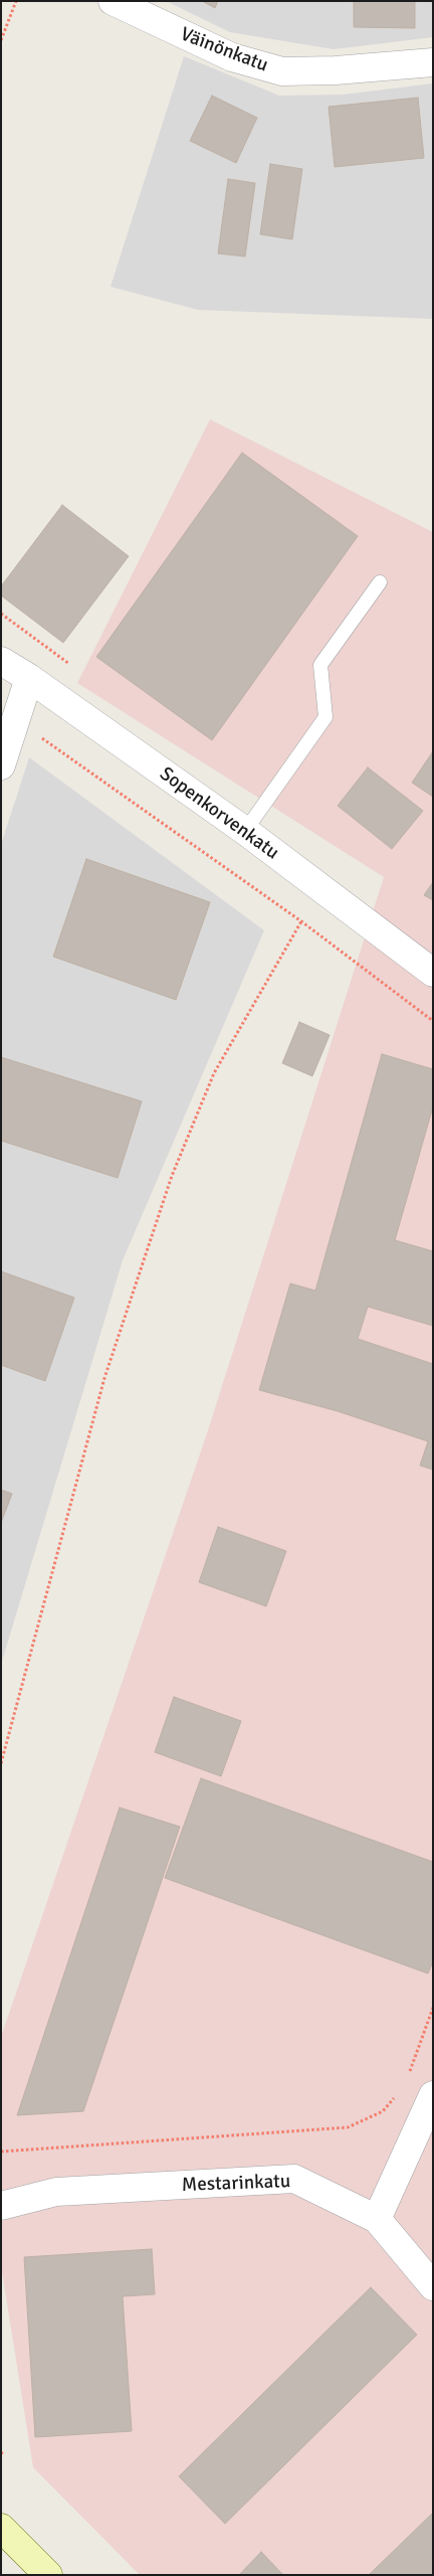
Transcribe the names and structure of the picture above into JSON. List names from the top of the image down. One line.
{"streets":{"street":["Väinönkatu","Sopenkorvenkatu","Mestarinkatu"]}}
